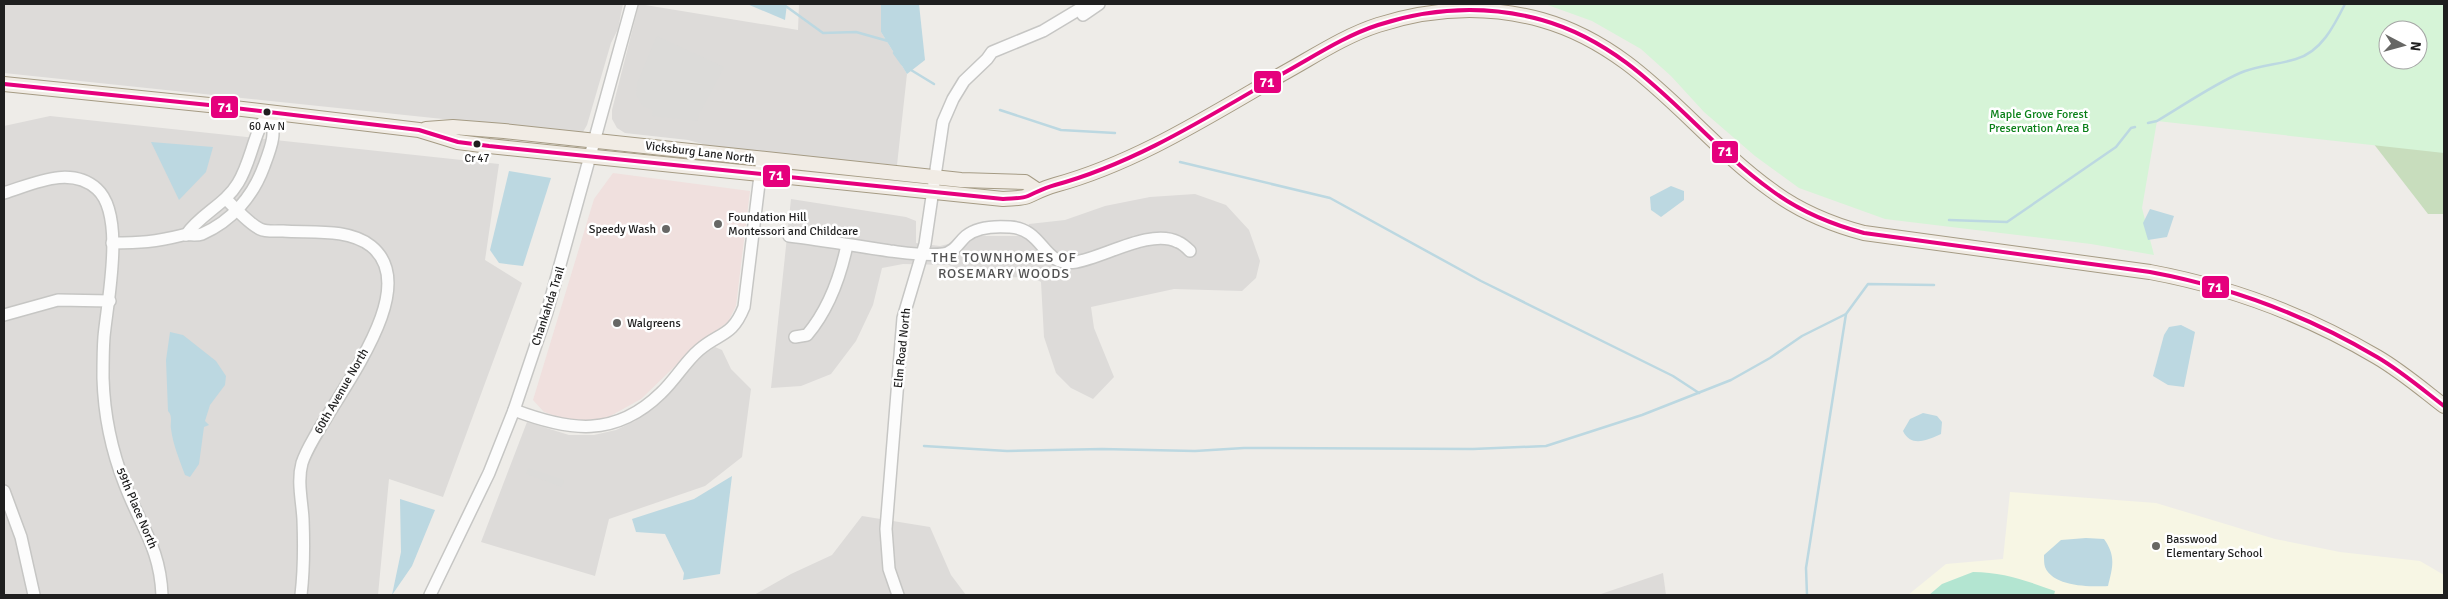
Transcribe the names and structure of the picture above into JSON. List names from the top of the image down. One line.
{"streets":{"main road":["Vicksburg Lane North"],"street":["Chankahda Trail","Elm Road North","60th Avenue North","59th Place North"]},"crossings":[["Vicksburg Lane North","Chankahda Trail"],["Vicksburg Lane North","Elm Road North"]],"districts":["THE TOWNHOMES OF ROSEMARY WOODS"],"parks":["Maple Grove Forest Preservation Area B"],"places":["60 Av N","Cr 47","Foundation Hill Montessori and Childcare","Speedy Wash","Walgreens","Basswood Elementary School"],"lines":["transit line 71"],"north":"right"}
